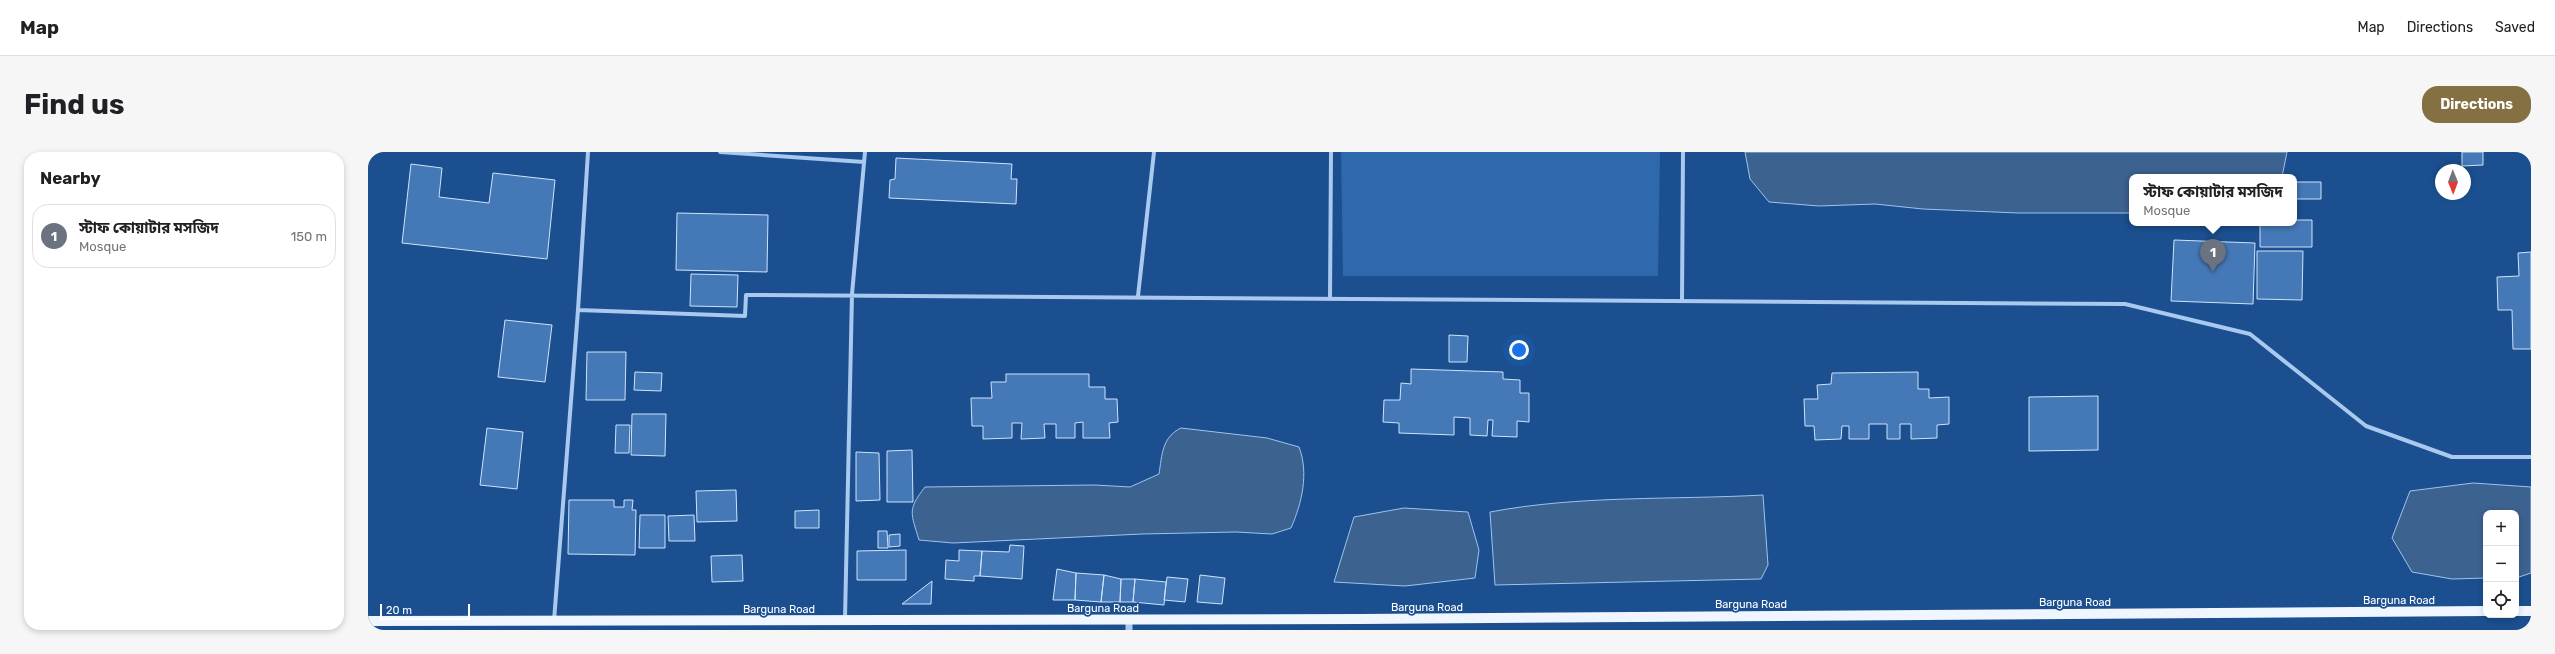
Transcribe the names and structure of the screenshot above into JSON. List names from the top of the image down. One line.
{"streets":{"main road":["Barguna Road"]},"scale_bar":"20 m","north":"bottom","page":{"header":"Map","nav":["Map","Directions","Saved"],"buttons":"Directions","title":"Find us","heading":"Nearby","popup":["স্টাফ কোয়াটার মসজিদ","Mosque"],"list":[{"mark":"1","name":"স্টাফ কোয়াটার মসজিদ","note":"Mosque","value":"150 m"}],"pins":"1","map_buttons":["+","−"],"scale":"20 m"}}
